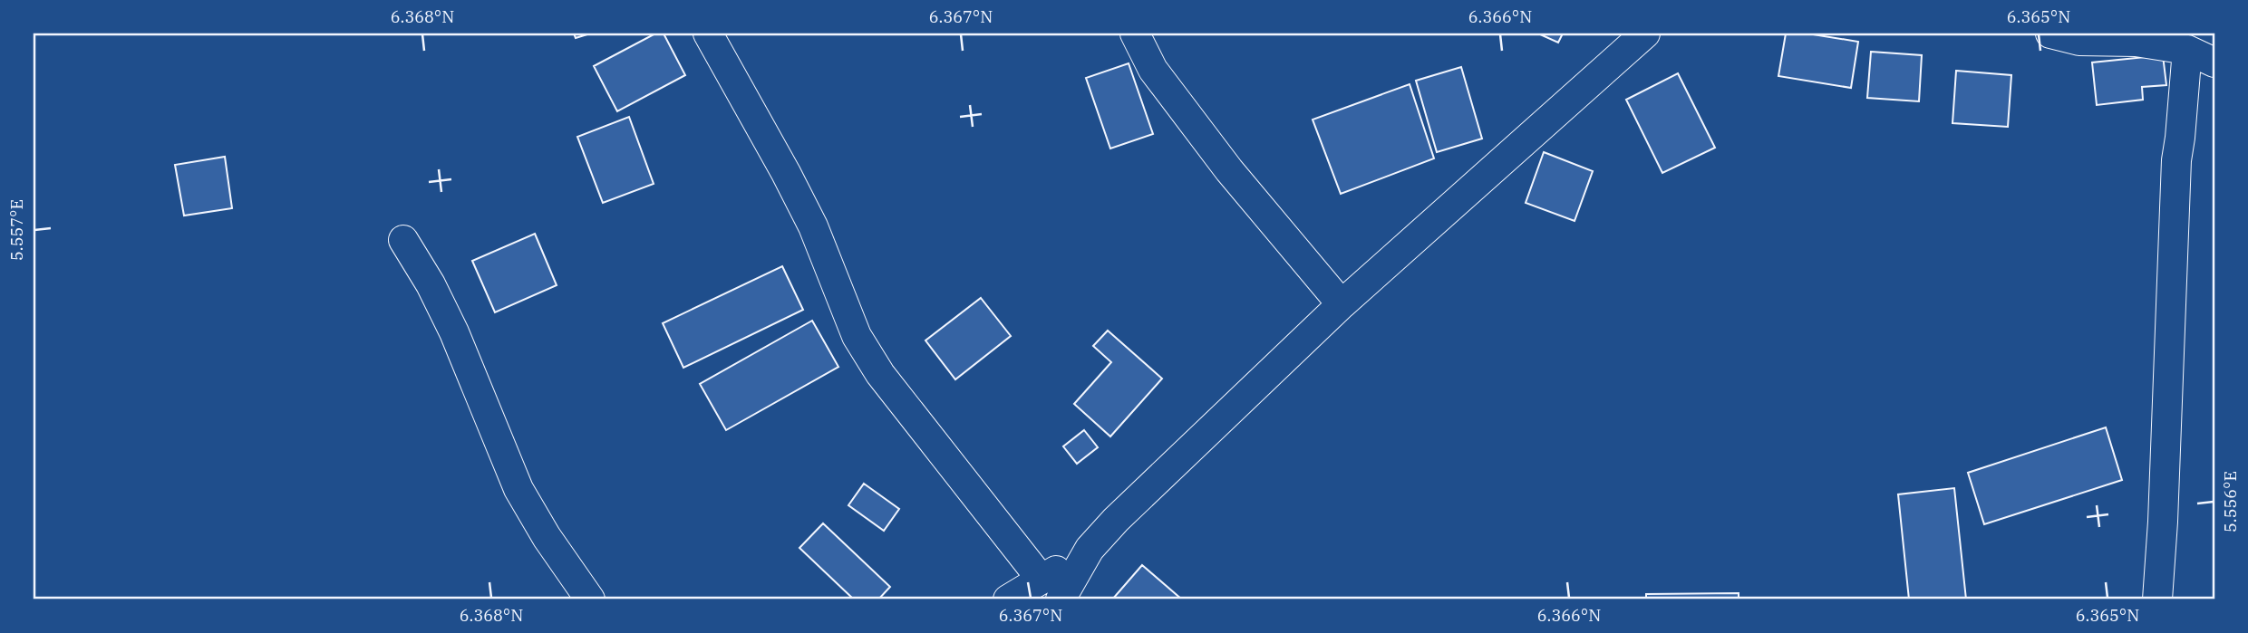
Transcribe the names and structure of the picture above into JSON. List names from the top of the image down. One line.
{"coordinates":["6.368°N","6.367°N","6.366°N","6.365°N","5.557°E","5.556°E"]}
